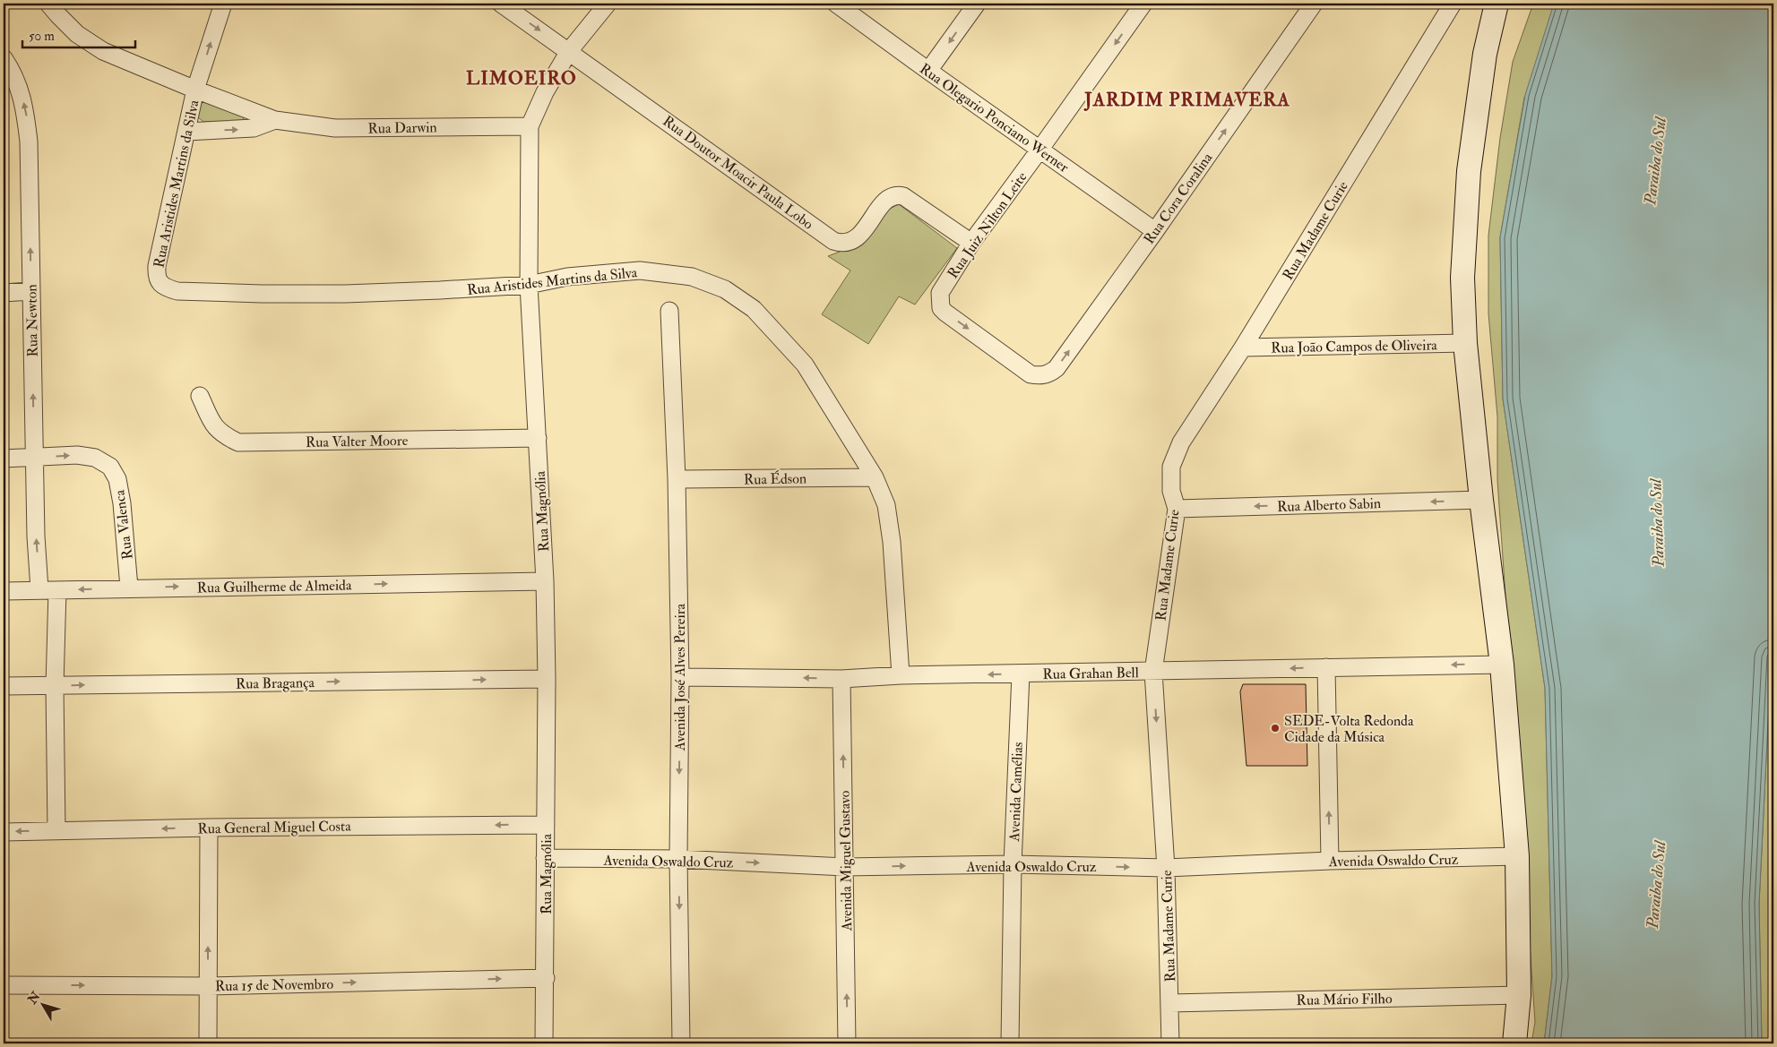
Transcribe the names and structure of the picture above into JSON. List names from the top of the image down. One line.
{"streets":{"street":["Rua Olegario Ponciano Werner","Rua Darwin","Rua Doutor Moacir Paula Lobo","Rua Aristides Martins da Silva","Rua Cora Coralina","Rua Juiz Nilton Leite","Rua Madame Curie","Rua Newton","Rua João Campos de Oliveira","Rua Valter Moore","Rua Édson","Rua Alberto Sabin","Rua Magnólia","Rua Valenca","Rua Guilherme de Almeida","Rua Grahan Bell","Avenida José Alves Pereira","Rua Bragança","Avenida Camélias","Rua General Miguel Costa","Avenida Oswaldo Cruz","Avenida Miguel Gustavo","Rua 15 de Novembro","Rua Mário Filho"]},"crossings":[["Rua Olegario Ponciano Werner","Rua Cora Coralina"],["Rua Olegario Ponciano Werner","Rua Juiz Nilton Leite"],["Rua Darwin","Rua Aristides Martins da Silva"],["Rua Darwin","Rua Magnólia"],["Rua Doutor Moacir Paula Lobo","Rua Juiz Nilton Leite"],["Rua Doutor Moacir Paula Lobo","Rua Magnólia"],["Rua Aristides Martins da Silva","Rua Édson"],["Rua Aristides Martins da Silva","Rua Magnólia"],["Rua Aristides Martins da Silva","Rua Grahan Bell"],["Rua Cora Coralina","Rua Juiz Nilton Leite"],["Rua Madame Curie","Rua João Campos de Oliveira"],["Rua Madame Curie","Rua Alberto Sabin"],["Rua Madame Curie","Rua Grahan Bell"],["Rua Madame Curie","Avenida Oswaldo Cruz"],["Rua Madame Curie","Rua Mário Filho"],["Rua Newton","Rua Valenca"],["Rua Newton","Rua Guilherme de Almeida"],["Rua Valter Moore","Rua Magnólia"],["Rua Édson","Avenida José Alves Pereira"],["Rua Magnólia","Rua Guilherme de Almeida"],["Rua Magnólia","Rua Bragança"],["Rua Magnólia","Rua General Miguel Costa"],["Rua Magnólia","Avenida Oswaldo Cruz"],["Rua Magnólia","Rua 15 de Novembro"],["Rua Valenca","Rua Guilherme de Almeida"],["Rua Grahan Bell","Avenida José Alves Pereira"],["Rua Grahan Bell","Avenida Camélias"],["Rua Grahan Bell","Avenida Miguel Gustavo"],["Avenida José Alves Pereira","Avenida Oswaldo Cruz"],["Avenida Camélias","Avenida Oswaldo Cruz"],["Avenida Oswaldo Cruz","Avenida Miguel Gustavo"]],"one_way":["Rua Newton","Rua Alberto Sabin","Rua Grahan Bell","Avenida José Alves Pereira","Rua Bragança","Rua General Miguel Costa","Avenida Oswaldo Cruz","Avenida Miguel Gustavo","Rua 15 de Novembro"],"districts":["LIMOEIRO","JARDIM PRIMAVERA"],"water":["Paraiba do Sul"],"places":["SEDE-Volta Redonda Cidade da Música"],"scale_bar":"50 m","north":"top left"}
